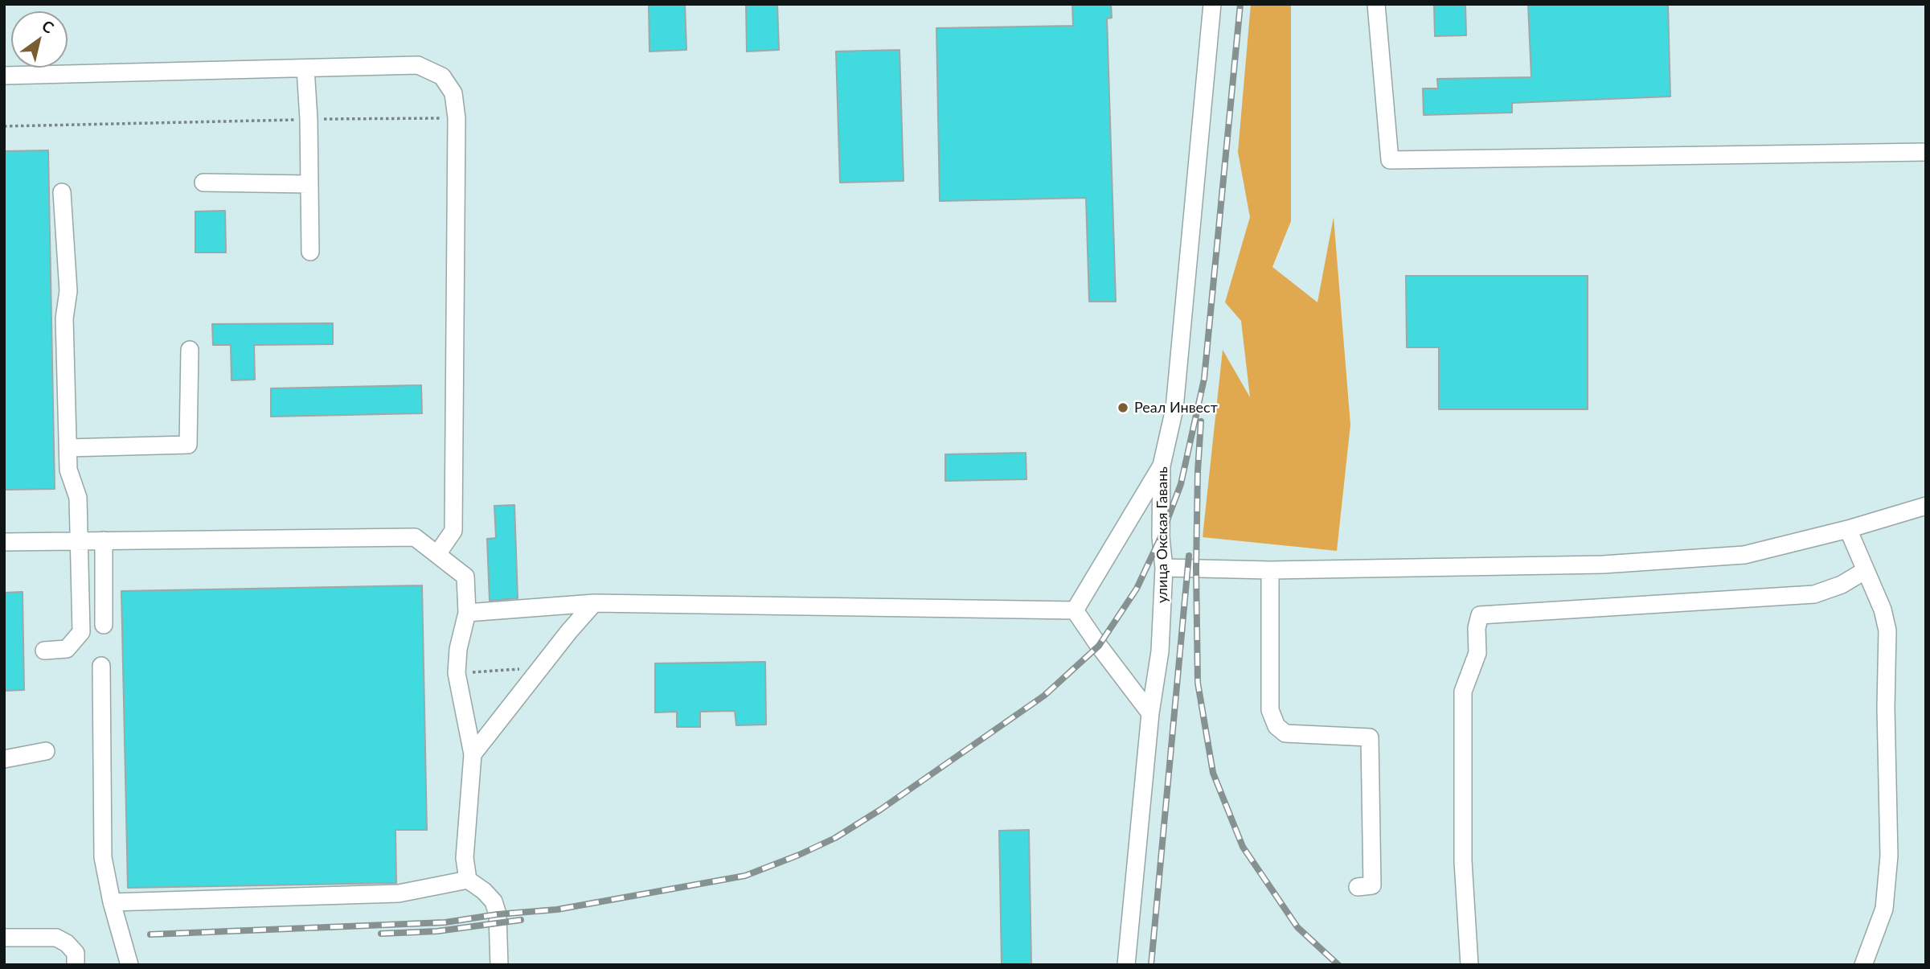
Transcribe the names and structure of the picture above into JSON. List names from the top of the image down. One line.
{"streets":{"street":["улица Окская Гавань"]},"places":["Реал Инвест"],"north":"top right"}
